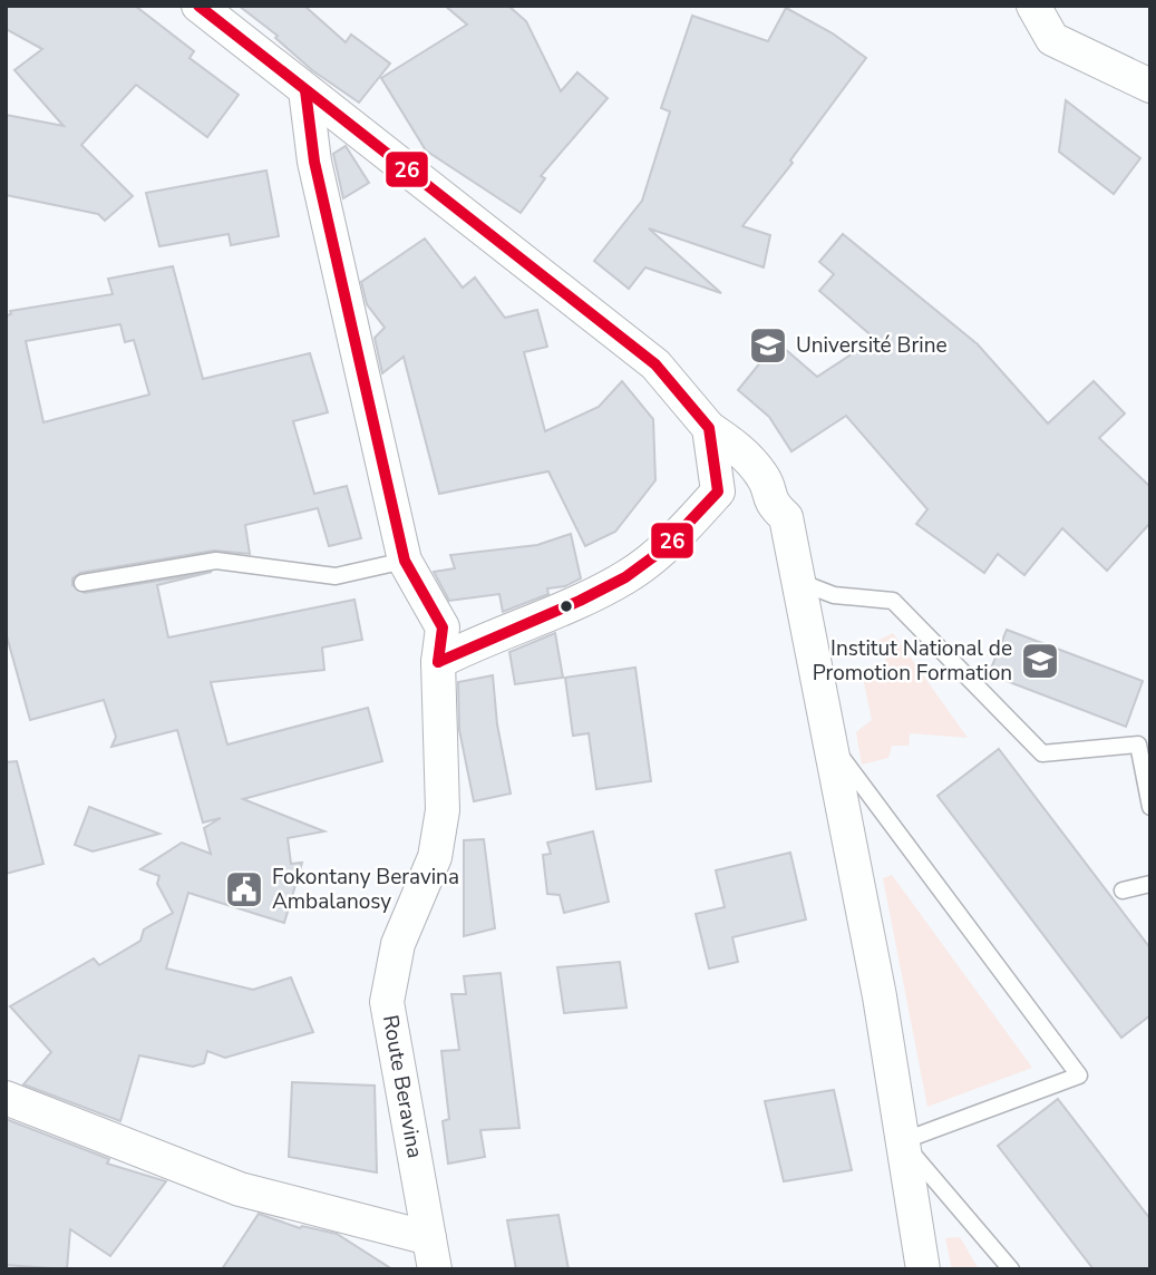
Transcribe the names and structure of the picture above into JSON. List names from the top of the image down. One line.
{"streets":{"street":["Route Beravina"]},"places":{"school or university":["Université Brine","Institut National de Promotion Formation"],"public building":["Fokontany Beravina Ambalanosy"]},"lines":["transit line 26"]}
